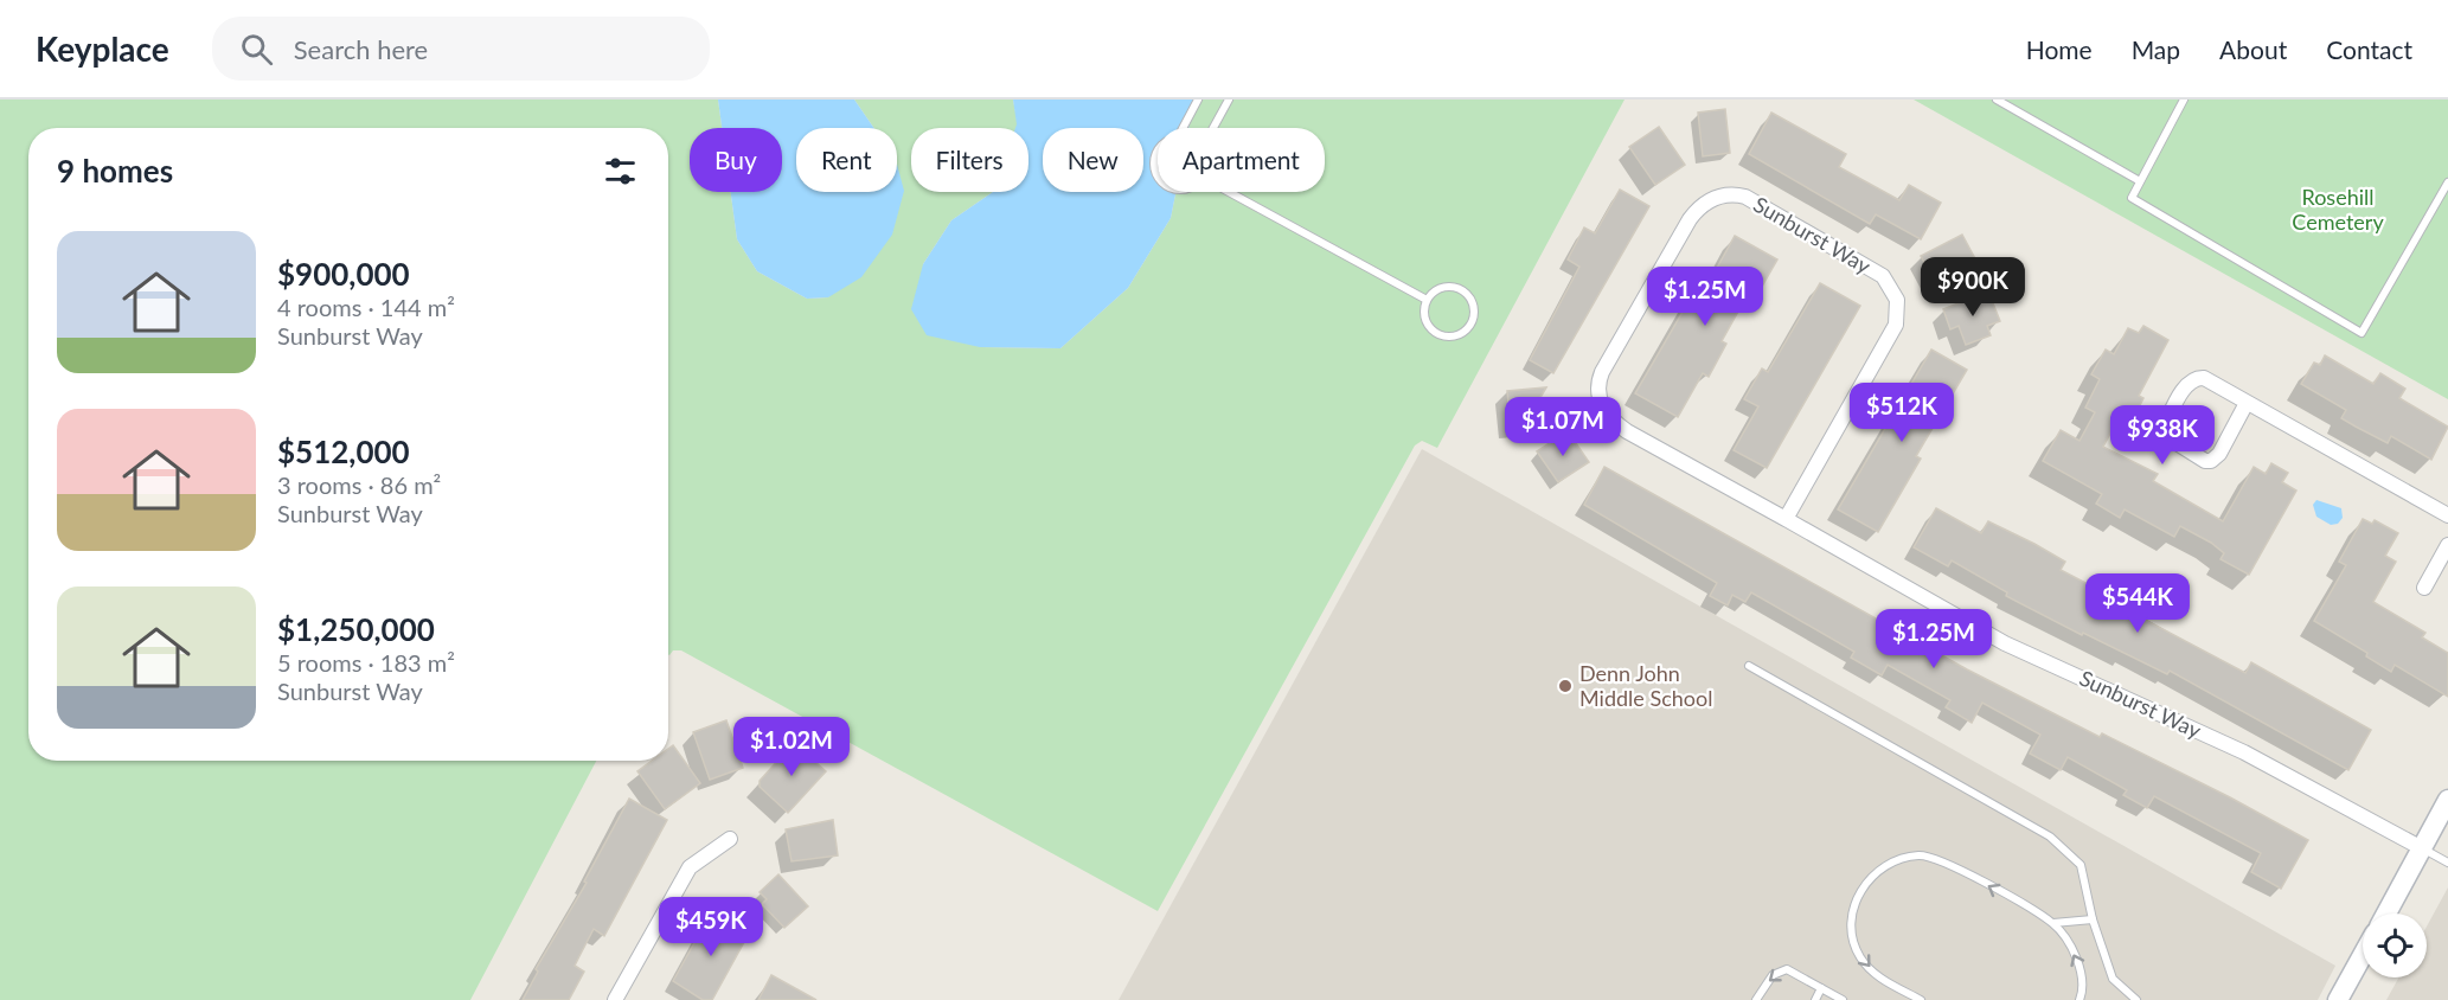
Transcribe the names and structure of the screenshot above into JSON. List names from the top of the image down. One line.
{"streets":{"street":["Sunburst Way"]},"parks":["Rosehill Cemetery"],"places":["Denn John Middle School"],"page":{"header":"Keyplace","search":"Search here","nav":["Home","Map","About","Contact"],"chip":["Buy","Rent","Filters","New","Apartment"],"heading":"9 homes","list":[{"name":"$900,000","note":"4 rooms · 144 m² · Sunburst Way"},{"name":"$512,000","note":"3 rooms · 86 m² · Sunburst Way"},{"name":"$1,250,000","note":"5 rooms · 183 m² · Sunburst Way"}],"price":["$900K","$1.25M","$512K","$1.07M","$938K","$544K","$1.25M","$1.02M","$459K"]}}
